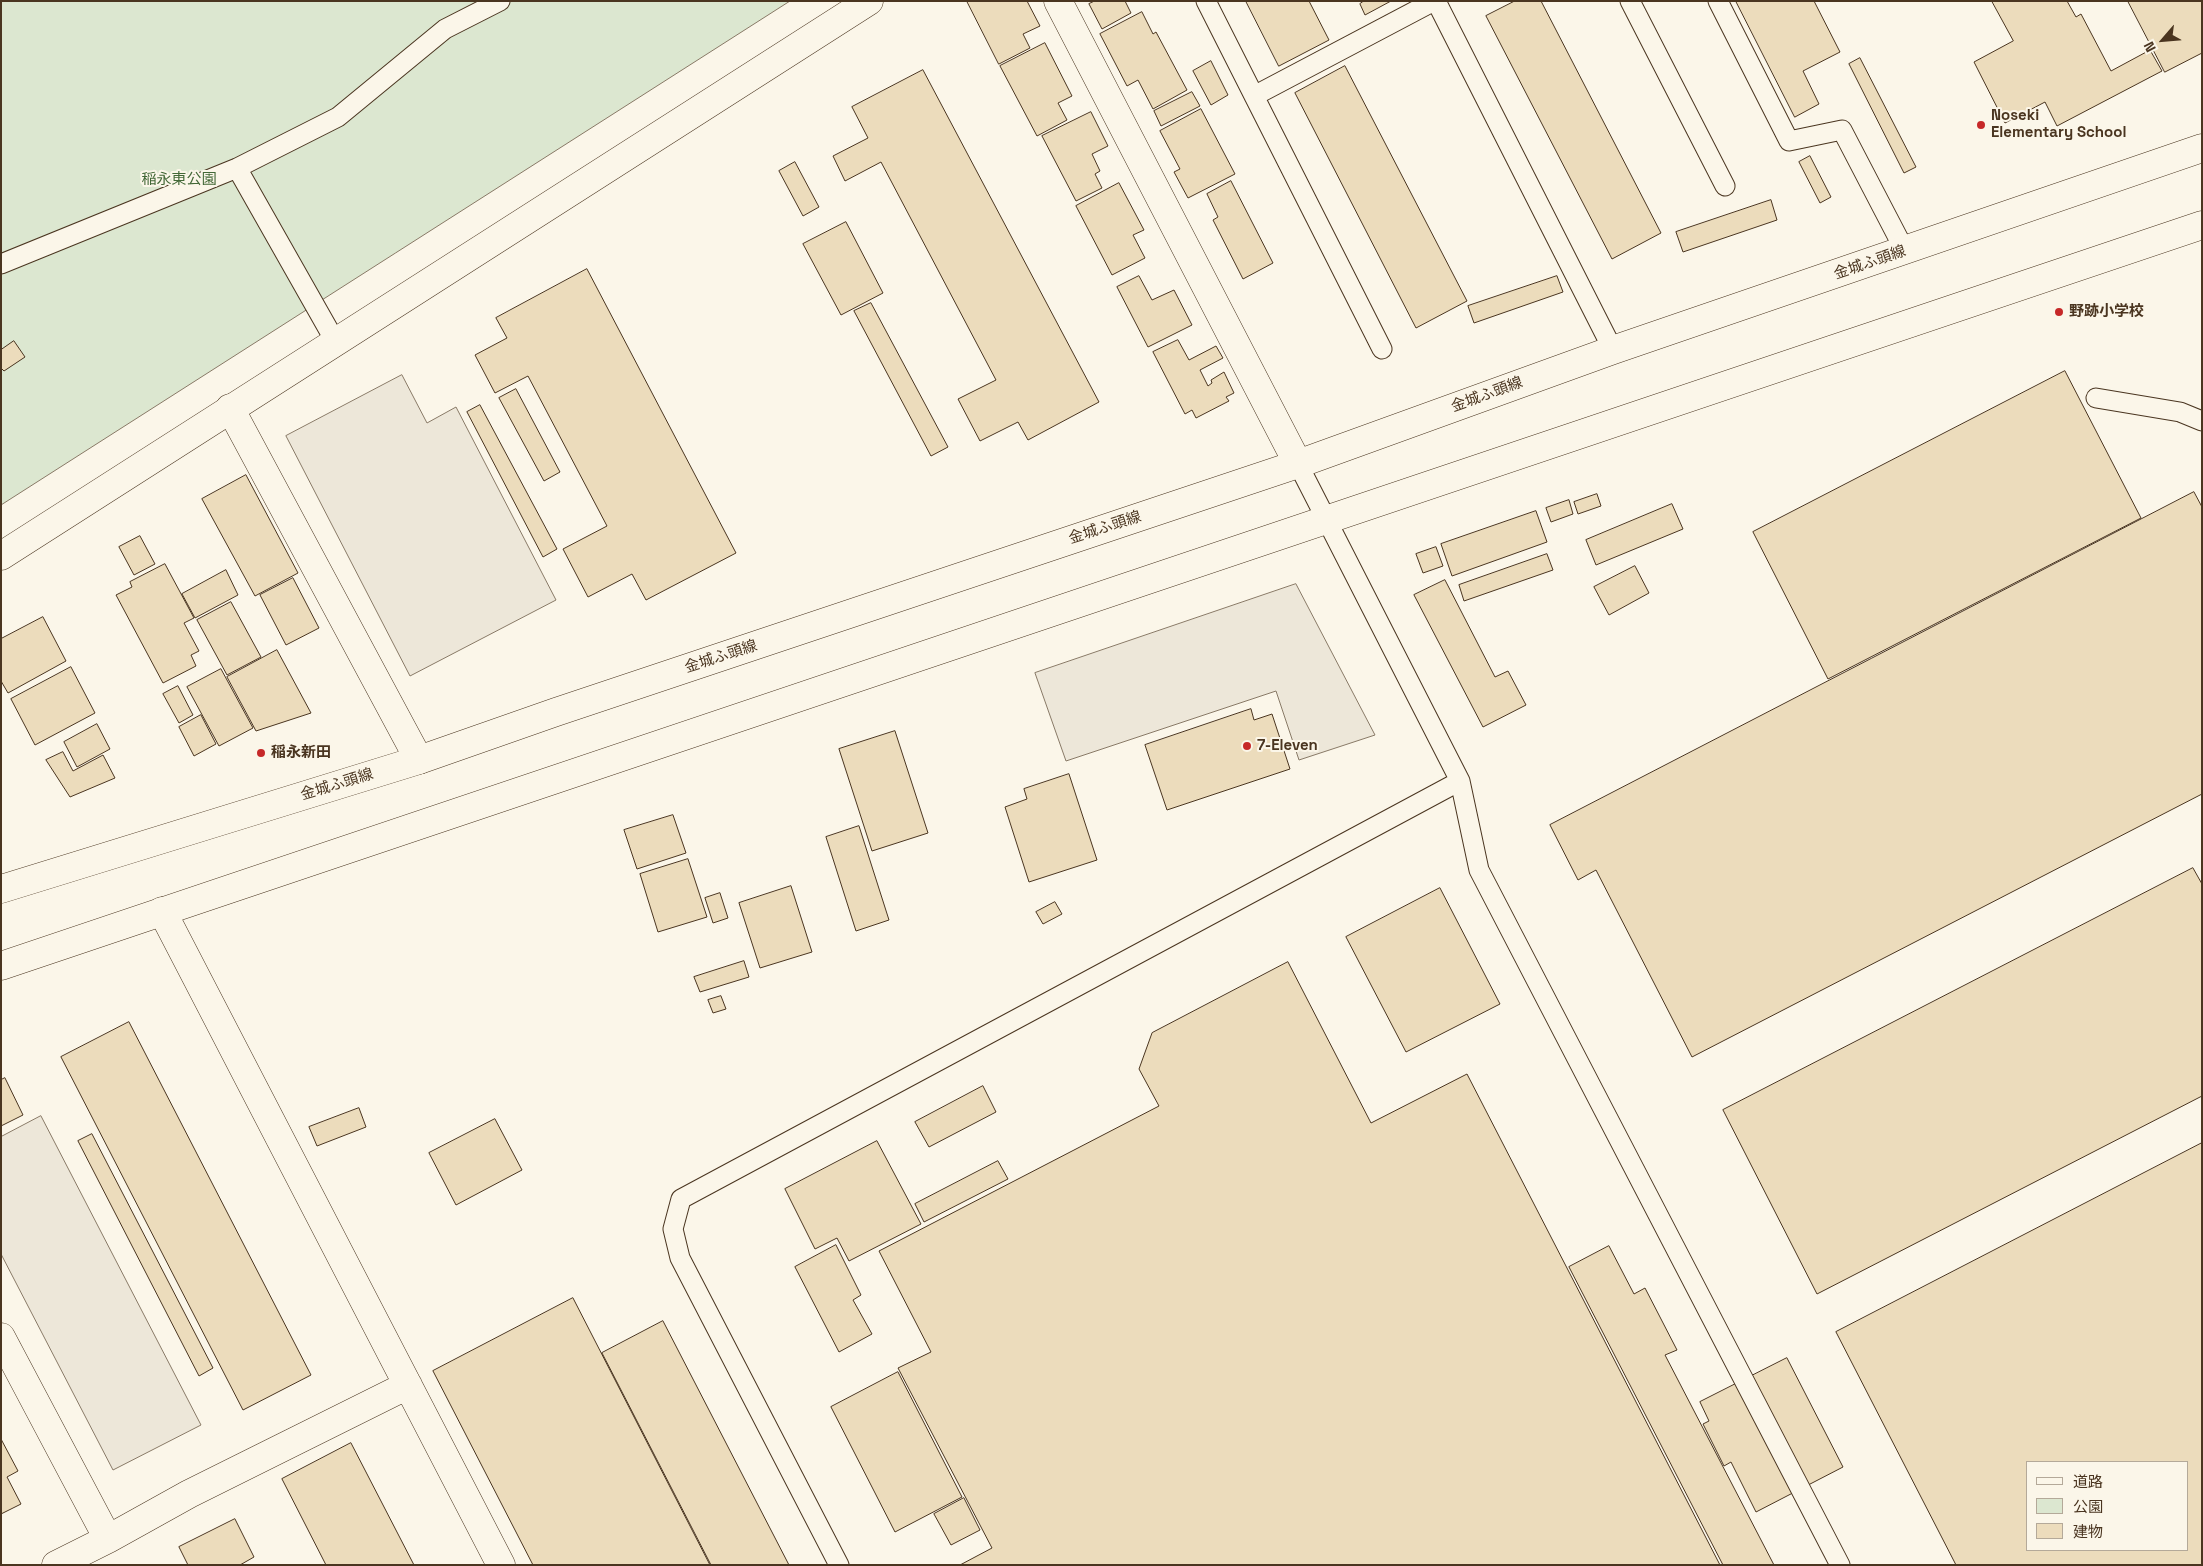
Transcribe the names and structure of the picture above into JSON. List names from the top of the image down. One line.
{"streets":{"main road":["金城ふ頭線"]},"parks":["稲永東公園"],"places":["Noseki Elementary School","野跡小学校","7-Eleven","稲永新田"],"legend":["道路","公園","建物"],"north":"bottom left"}
